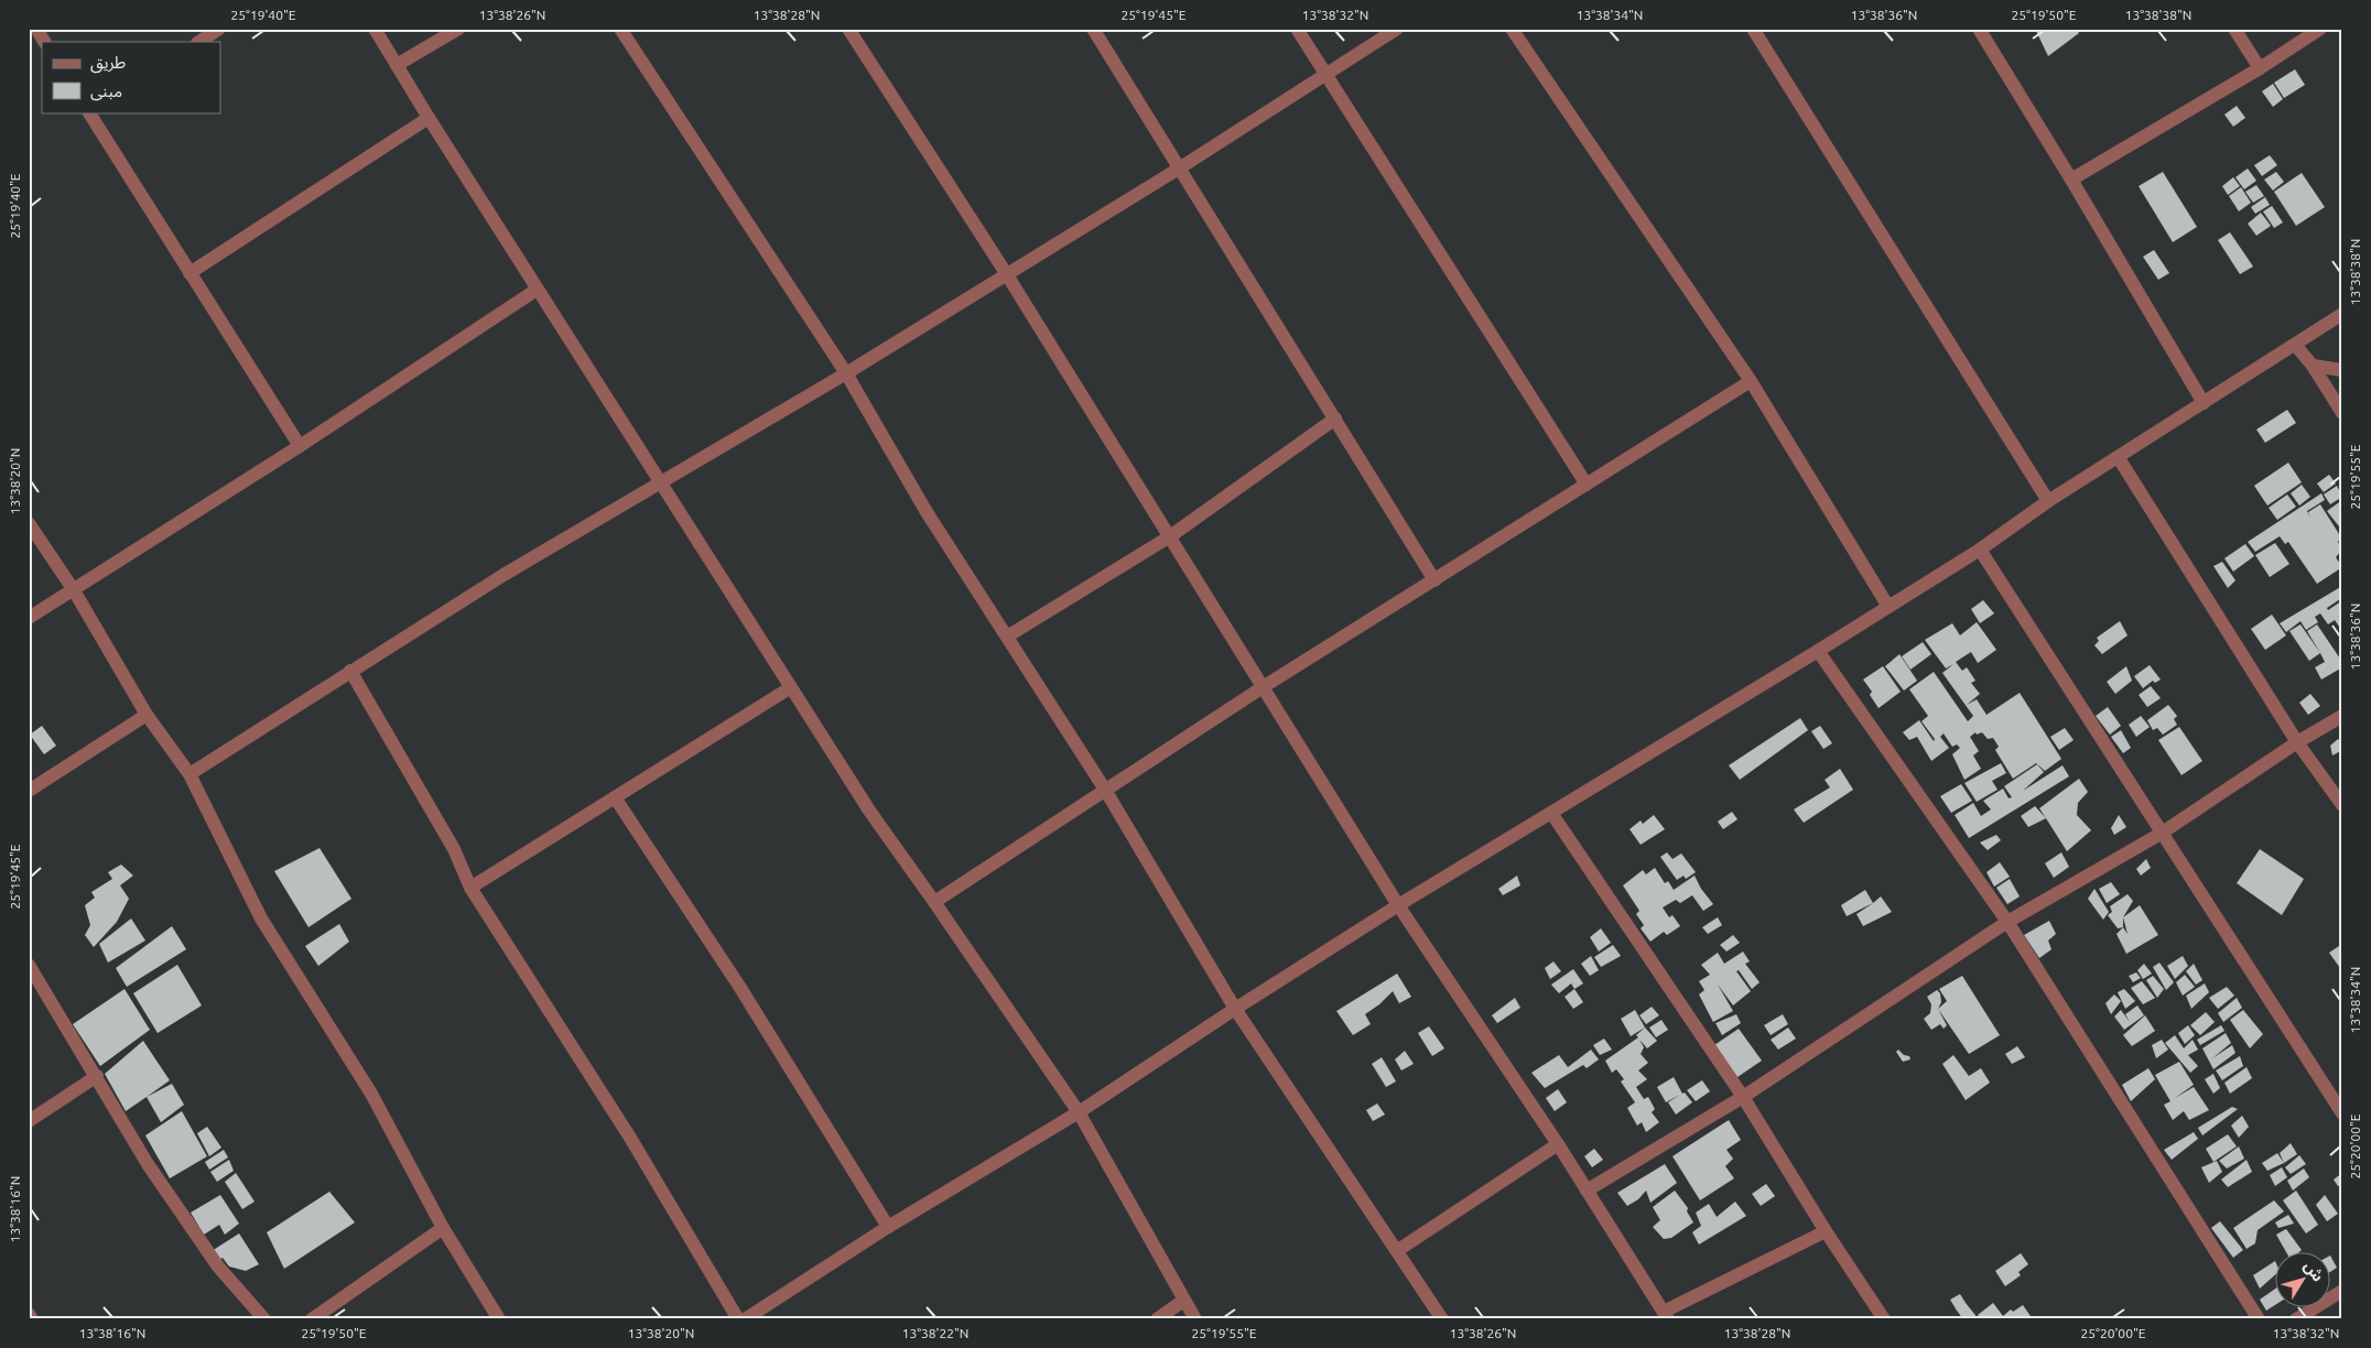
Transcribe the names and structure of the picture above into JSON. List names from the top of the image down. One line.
{"legend":["طريق","مبنى"],"north":"top right","coordinates":["25°19'40\"E","13°38'26\"N","13°38'28\"N","25°19'45\"E","13°38'32\"N","13°38'34\"N","13°38'36\"N","25°19'50\"E","13°38'38\"N","25°19'55\"E","13°38'20\"N","25°20'00\"E","13°38'16\"N","13°38'22\"N"]}
